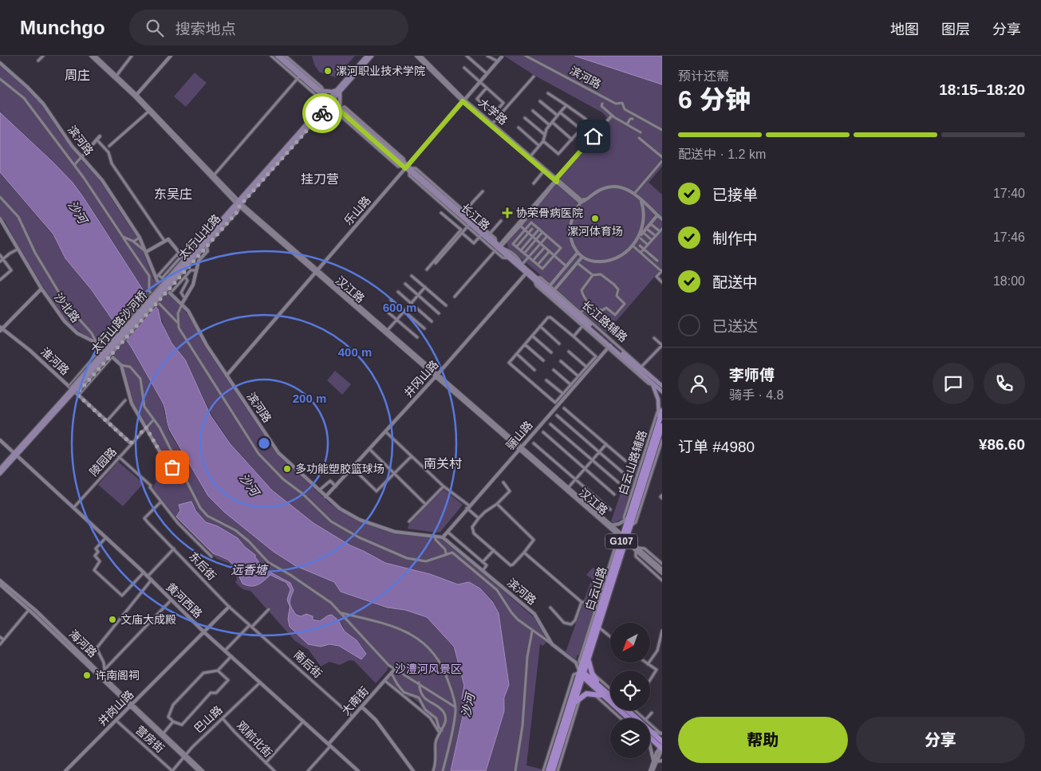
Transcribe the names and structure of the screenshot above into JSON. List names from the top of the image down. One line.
{"streets":{"highway":["G107","白云山路"],"main road":["长江路","太行山北路","太行山路沙河桥"],"street":["滨河路","大学路","乐山路","汉江路","沙北路","长江路辅路","淮河路","井冈山路","骊山路","陵园路","白云山路辅路","东后街","黄河西路","海河路","南后街","大南街","井岗山路","巴山路","营房街","观前北街"]},"crossings":[["滨河路","乐山路"],["滨河路","井冈山路"],["滨河路","骊山路"],["滨河路","白云山路"],["大学路","乐山路"],["乐山路","长江路"],["乐山路","汉江路"],["长江路","太行山北路"],["长江路","长江路辅路"],["长江路","井冈山路"],["长江路","骊山路"],["太行山北路","汉江路"],["太行山北路","太行山路沙河桥"],["汉江路","井冈山路"],["汉江路","骊山路"],["汉江路","白云山路"],["长江路辅路","骊山路"],["太行山路沙河桥","淮河路"],["淮河路","陵园路"],["陵园路","黄河西路"],["白云山路辅路","白云山路"],["东后街","南后街"],["东后街","井岗山路"],["黄河西路","大南街"],["黄河西路","井岗山路"],["黄河西路","巴山路"],["海河路","井岗山路"],["海河路","巴山路"],["南后街","大南街"],["井岗山路","营房街"],["巴山路","营房街"],["巴山路","观前北街"]],"districts":["周庄","挂刀营","东吴庄","南关村"],"water":["沙河","远香塘"],"parks":["沙澧河风景区"],"places":{"other":["漯河职业技术学院","漯河体育场","多功能塑胶篮球场","文庙大成殿","许南阁祠"],"health":["协荣骨病医院"]},"north":"bottom left","page":{"header":"Munchgo","search":"搜索地点","nav":["地图","图层","分享"],"heading":["6 分钟","预计还需","18:15–18:20"],"panel":["李师傅","骑手 · 4.8","订单 #4980","¥86.60"],"bar":"配送中 · 1.2 km","list":[["已接单","17:40"],["制作中","17:46"],["配送中","18:00"],"已送达"],"buttons":["帮助","分享"]},"rings":["600 m","400 m","200 m"]}
